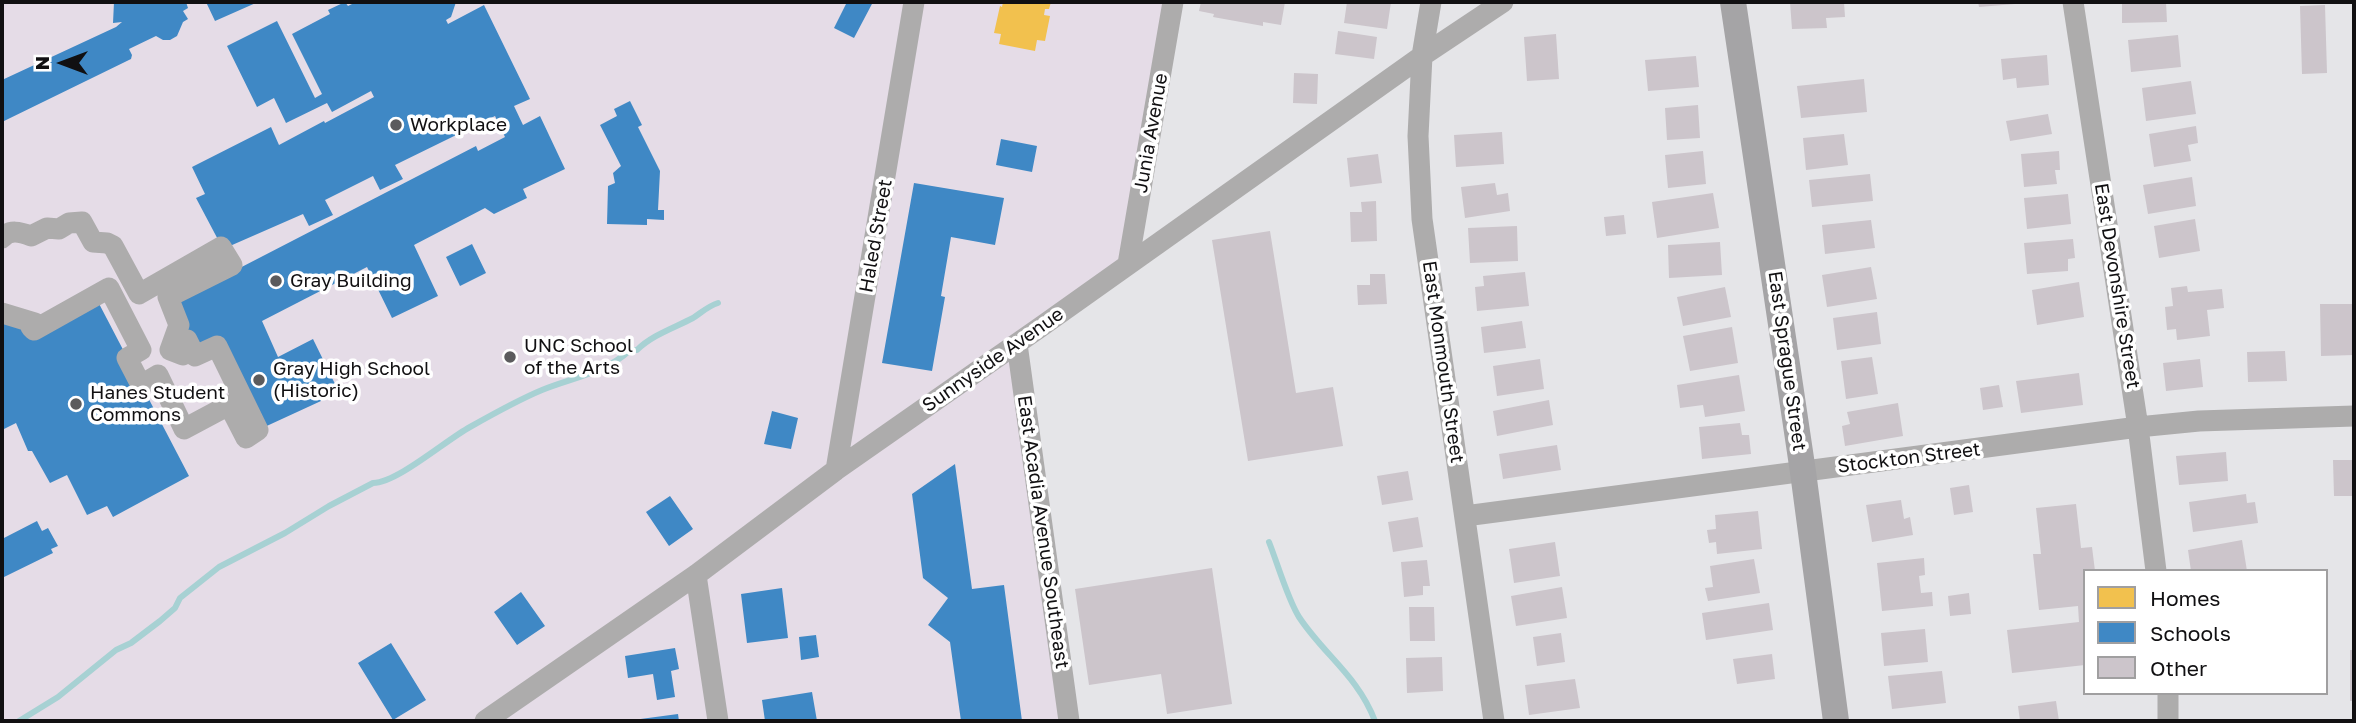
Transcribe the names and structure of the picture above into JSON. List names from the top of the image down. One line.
{"streets":{"main road":["East Sprague Street"],"street":["Junia Avenue","Haled Street","East Devonshire Street","Sunnyside Avenue","East Monmouth Street","Stockton Street","East Acadia Avenue Southeast"]},"crossings":[["Junia Avenue","Sunnyside Avenue"],["Haled Street","Sunnyside Avenue"],["East Devonshire Street","Stockton Street"],["Sunnyside Avenue","East Monmouth Street"],["Sunnyside Avenue","East Acadia Avenue Southeast"],["East Sprague Street","Stockton Street"],["East Monmouth Street","Stockton Street"]],"places":["Workplace","Gray Building","UNC School of the Arts","Gray High School (Historic)","Hanes Student Commons"],"legend":["Homes","Schools","Other"],"north":"left"}
